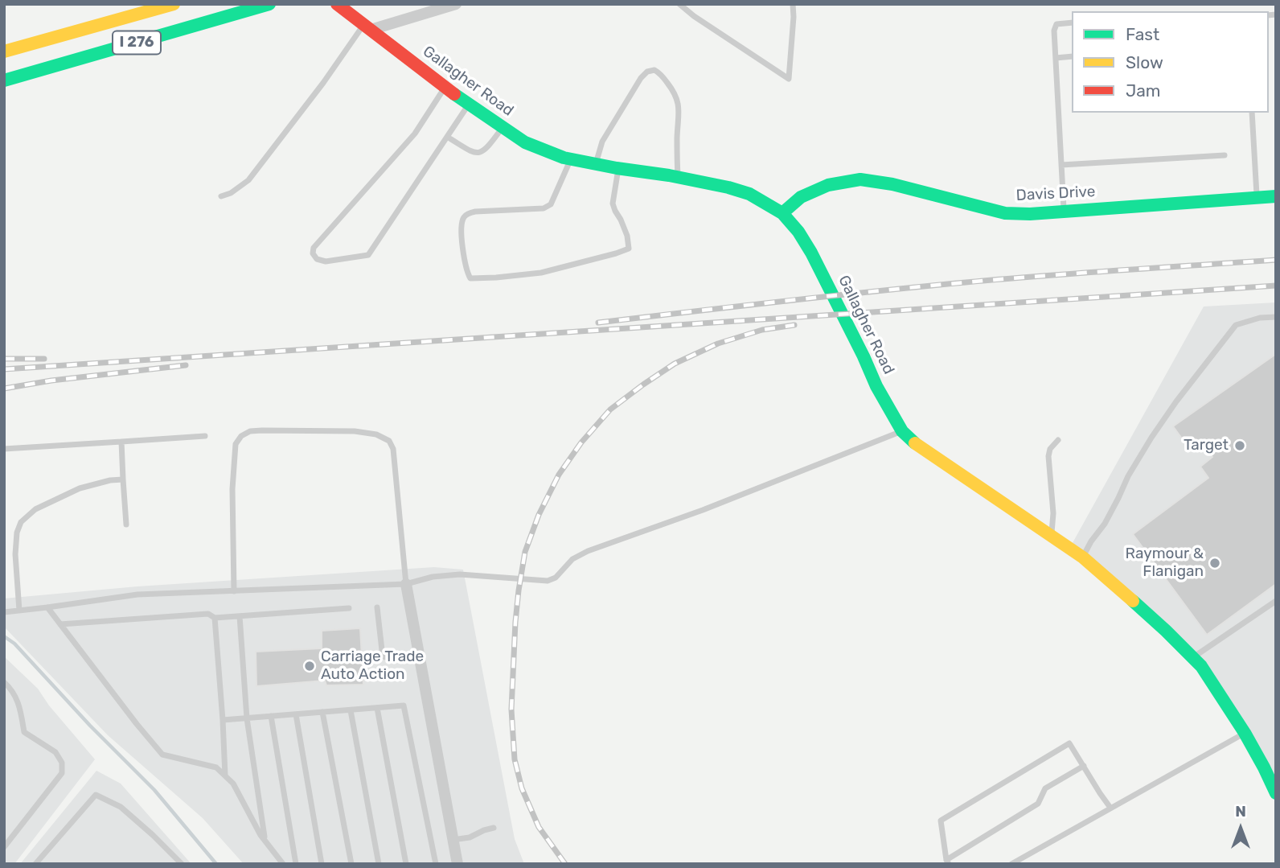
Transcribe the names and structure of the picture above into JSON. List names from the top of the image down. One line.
{"streets":{"main road":["I 276","Gallagher Road","Davis Drive"]},"crossings":[["Gallagher Road","Davis Drive"]],"places":["Target","Raymour & Flanigan","Carriage Trade Auto Action"],"legend":["Fast","Slow","Jam"],"north":"top"}
